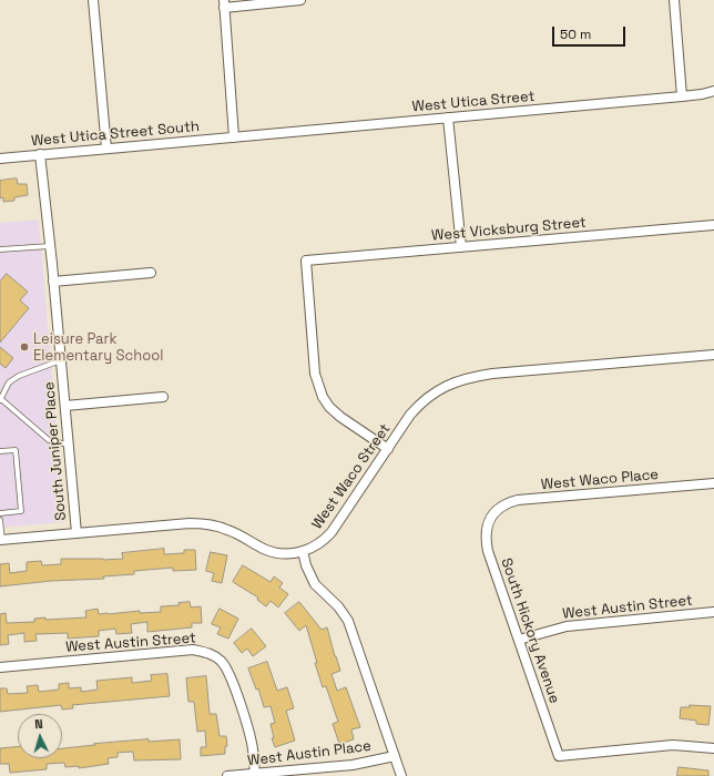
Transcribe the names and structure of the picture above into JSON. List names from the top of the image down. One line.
{"streets":{"street":["West Utica Street","West Utica Street South","West Vicksburg Street","South Juniper Place","West Waco Street","West Waco Place","West Austin Street","South Hickory Avenue","West Austin Place"]},"crossings":[["West Utica Street","West Utica Street South"],["West Utica Street South","South Juniper Place"],["West Vicksburg Street","West Waco Street"],["South Juniper Place","West Waco Street"],["West Waco Place","South Hickory Avenue"],["West Austin Street","South Hickory Avenue"],["West Austin Street","West Austin Place"]],"places":["Leisure Park Elementary School"],"scale_bar":"50 m","north":"top"}
